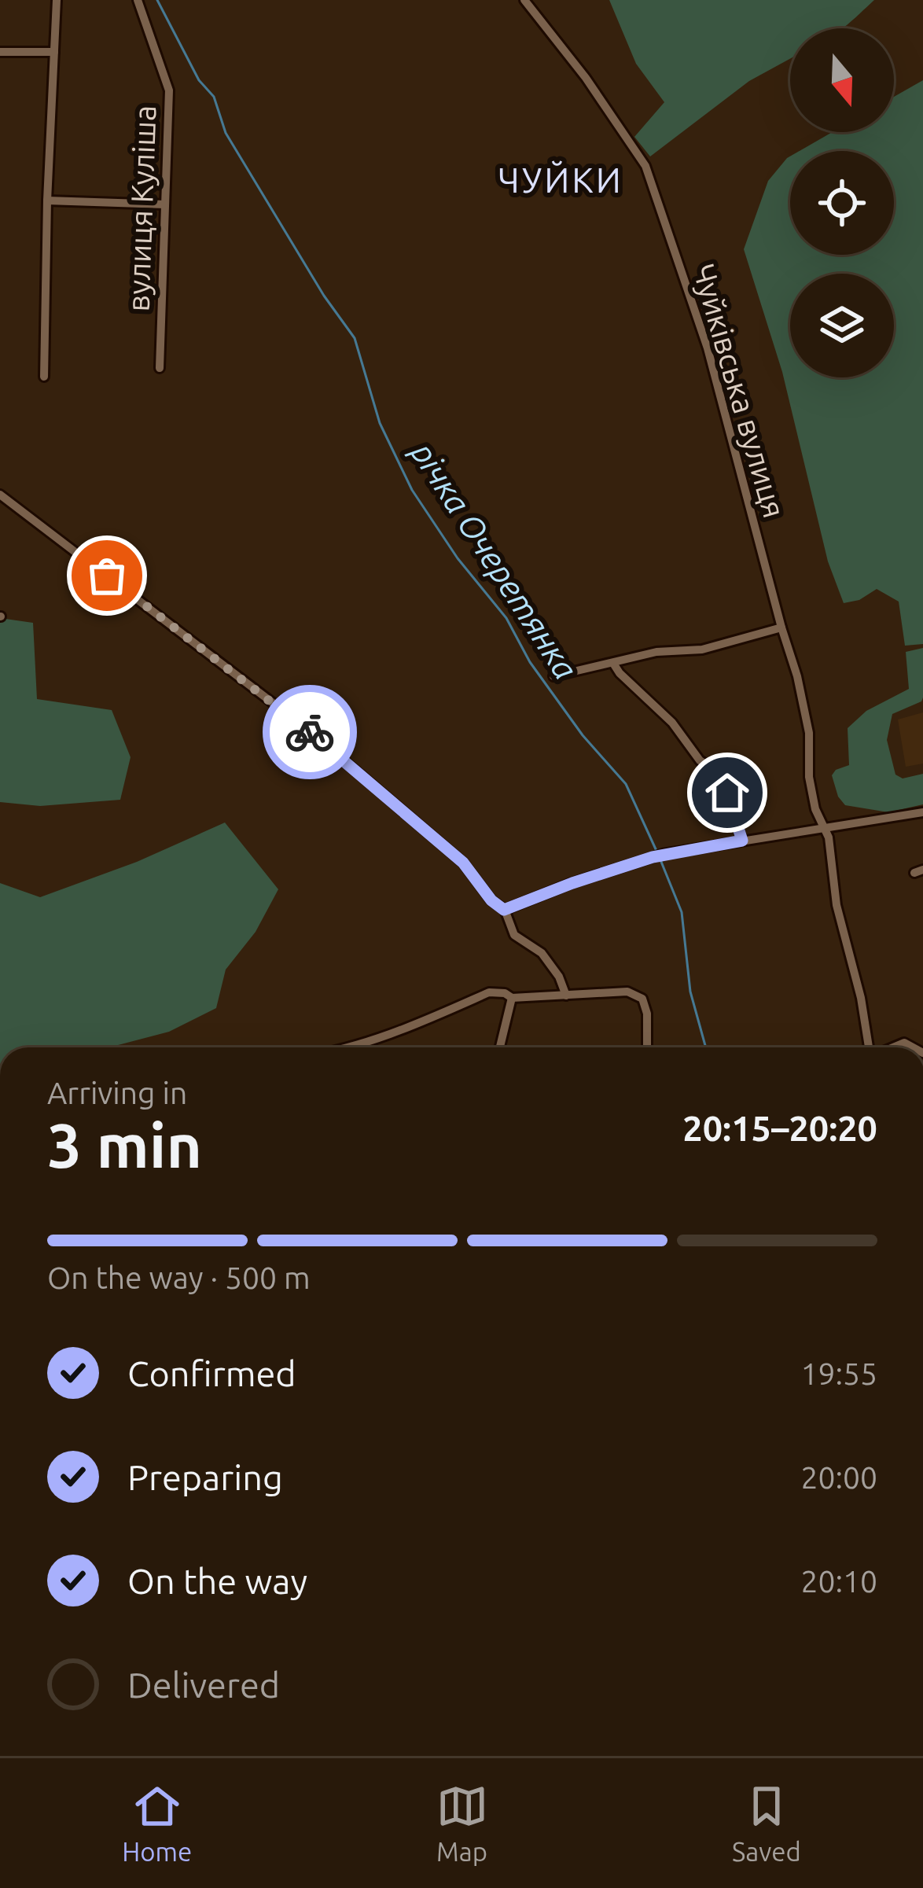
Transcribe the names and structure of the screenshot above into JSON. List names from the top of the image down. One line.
{"streets":{"street":["вулиця Куліша","Чуйківська вулиця"]},"districts":["ЧУЙКИ"],"water":["річка Очеретянка"],"north":"bottom","page":{"heading":["3 min","Arriving in","20:15–20:20"],"bar":"On the way · 500 m","list":[["Confirmed","19:55"],["Preparing","20:00"],["On the way","20:10"],"Delivered"],"tabs":["Home","Map","Saved"]}}
